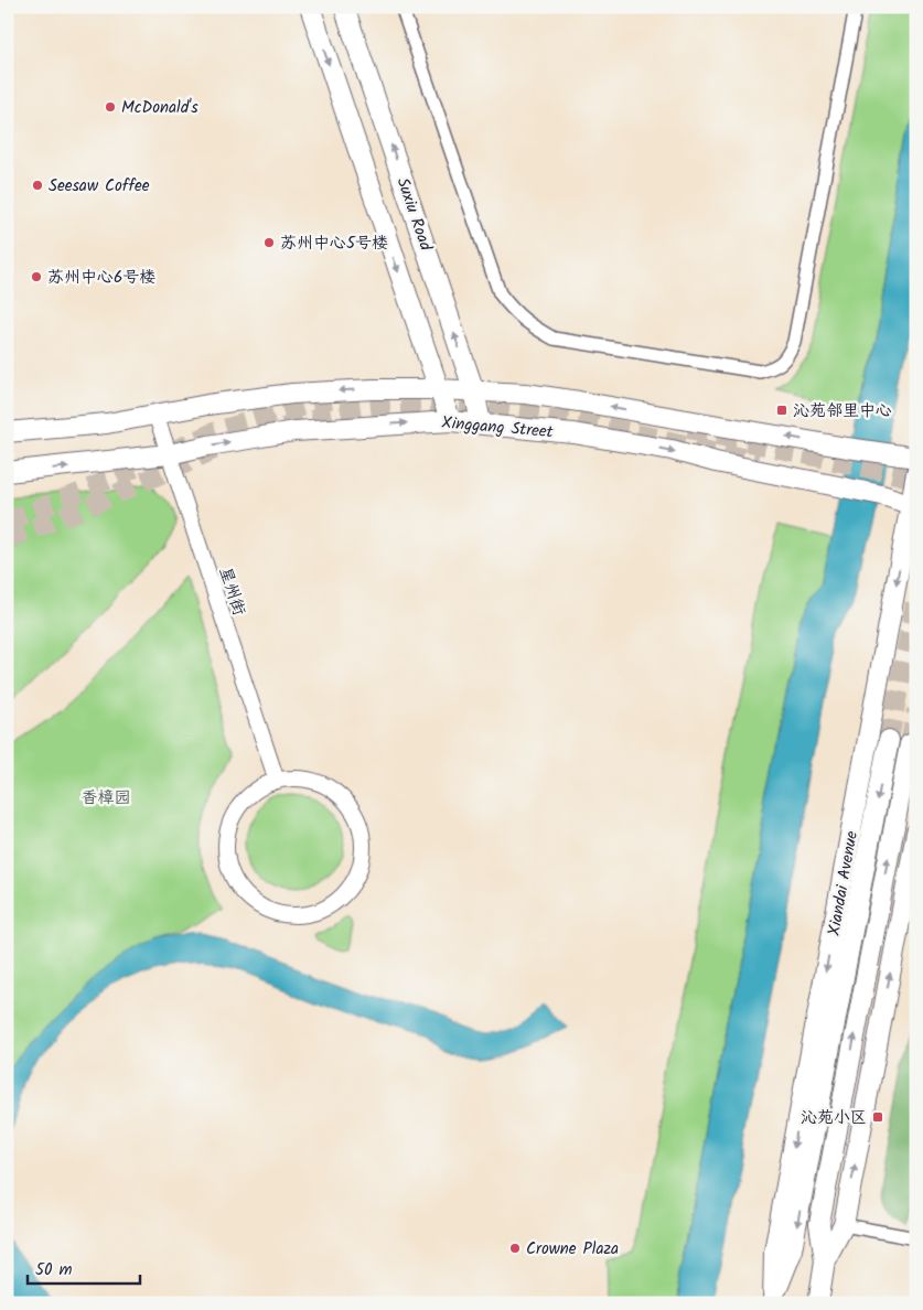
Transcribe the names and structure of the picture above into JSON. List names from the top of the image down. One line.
{"streets":{"main road":["Suxiu Road","Xinggang Street","Xiandai Avenue"],"street":["星州街"]},"crossings":[["Suxiu Road","Xinggang Street"],["Xinggang Street","星州街"],["Xinggang Street","Xiandai Avenue"]],"parks":["香樟园"],"places":{"other":["McDonald's","Seesaw Coffee","苏州中心5号楼","苏州中心6号楼","Crowne Plaza"],"transit":["沁苑邻里中心","沁苑小区"]},"scale_bar":"50 m"}
